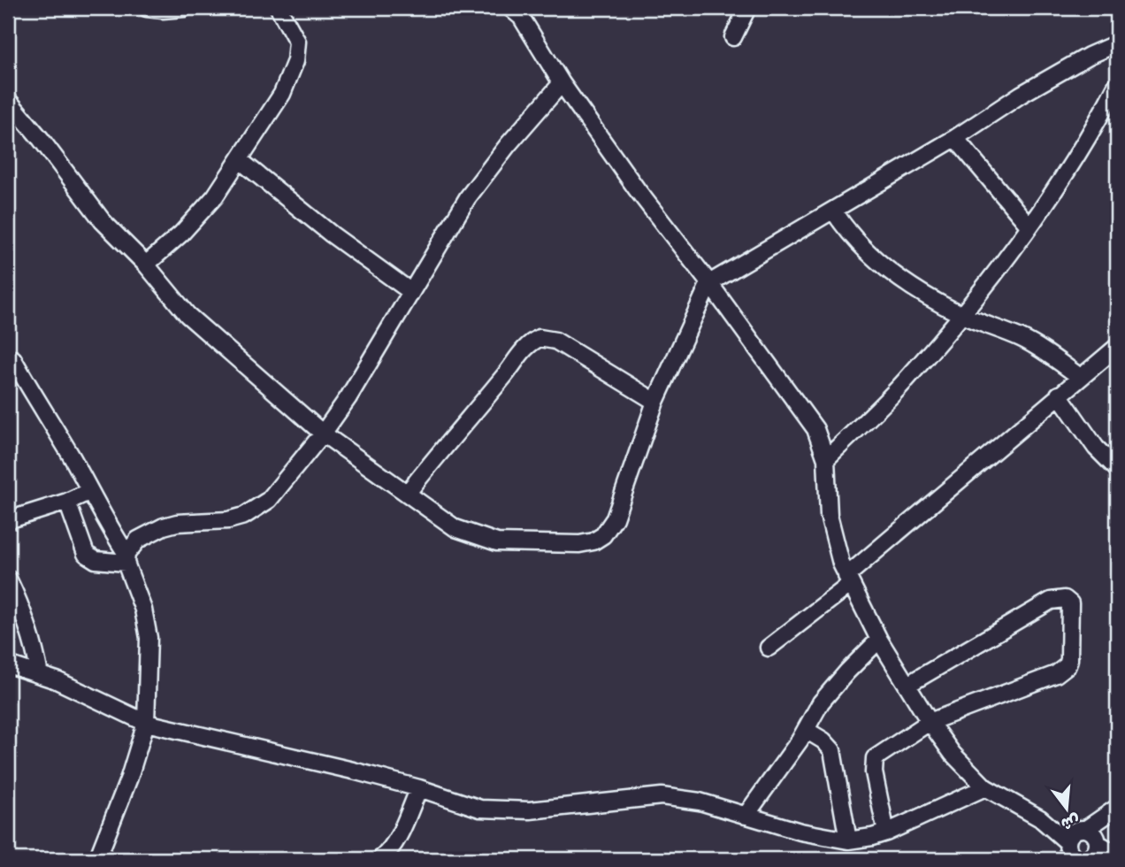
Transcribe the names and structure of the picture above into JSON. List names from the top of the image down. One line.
{"north":"bottom"}
